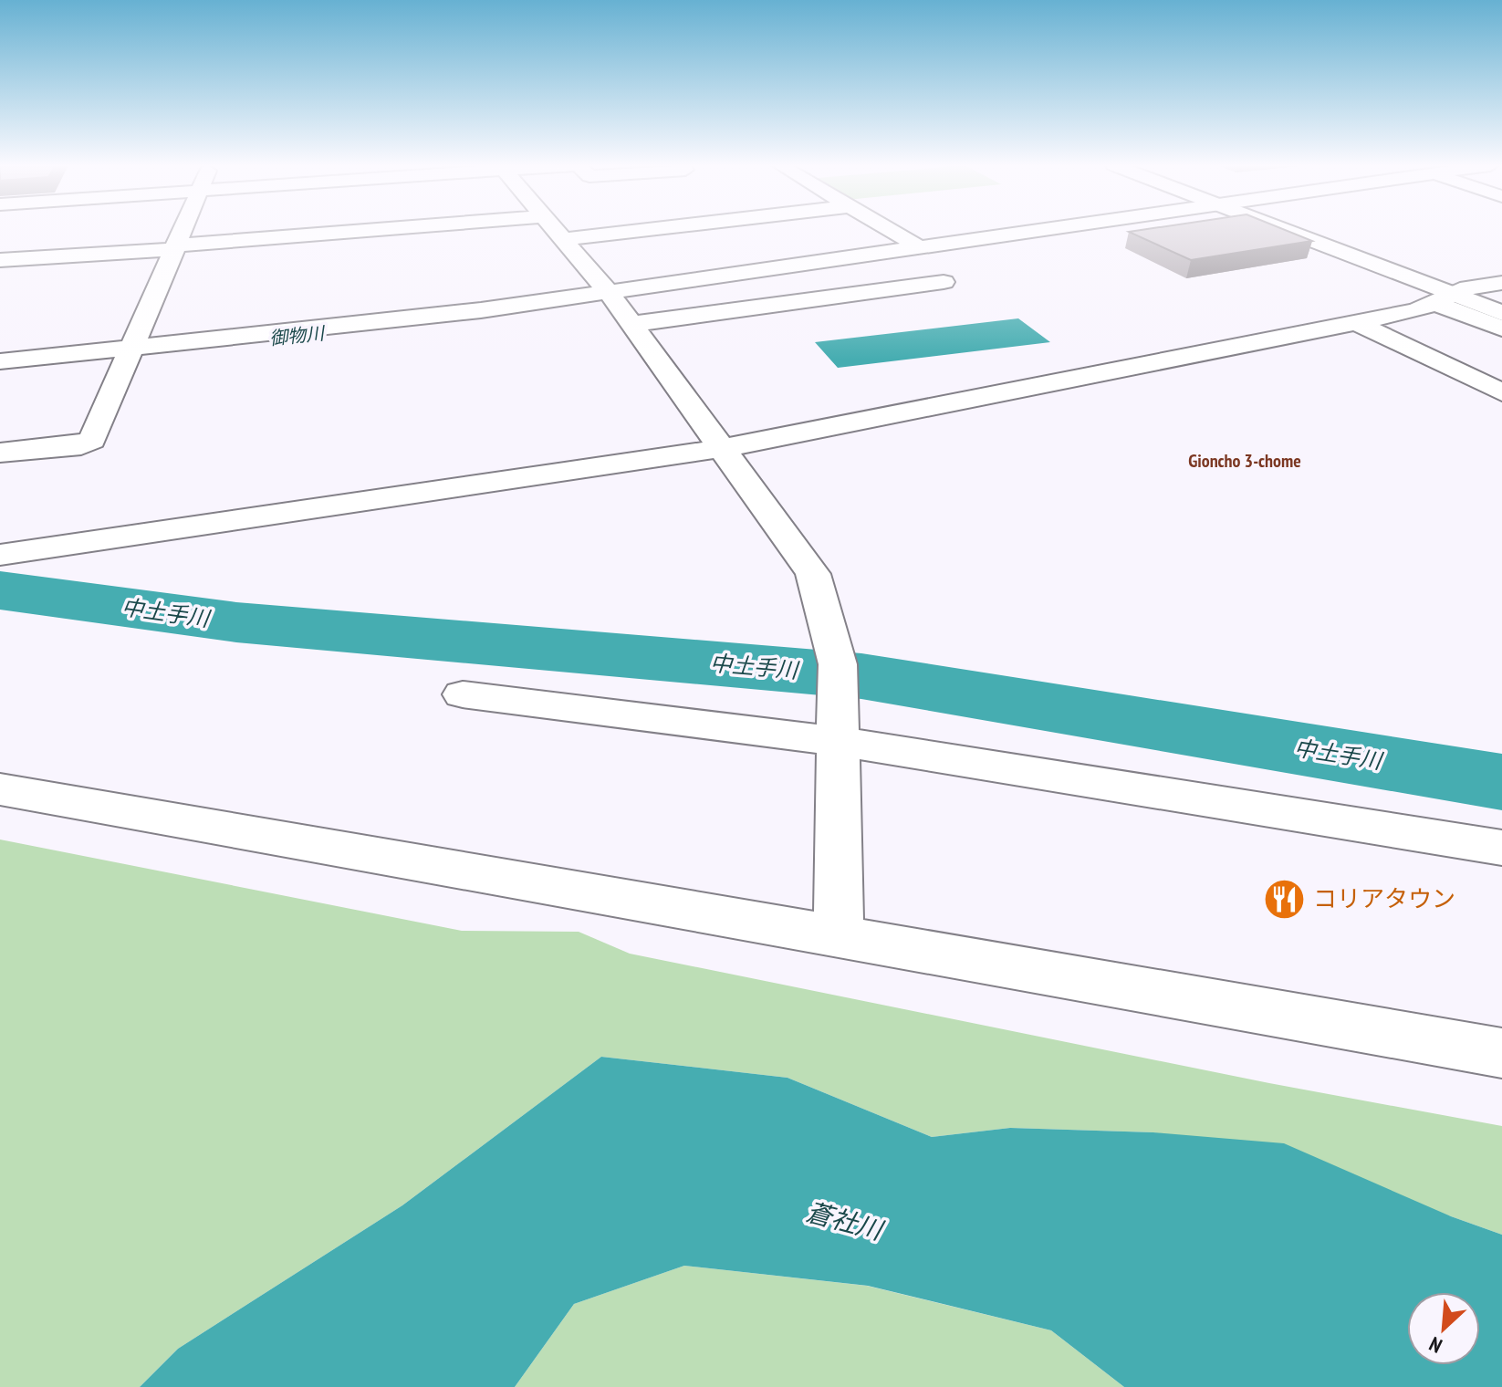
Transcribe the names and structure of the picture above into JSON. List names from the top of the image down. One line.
{"districts":["Gioncho 3-chome"],"water":["御物川","中土手川","蒼社川"],"places":{"restaurant":["コリアタウン"]},"north":"bottom left"}
